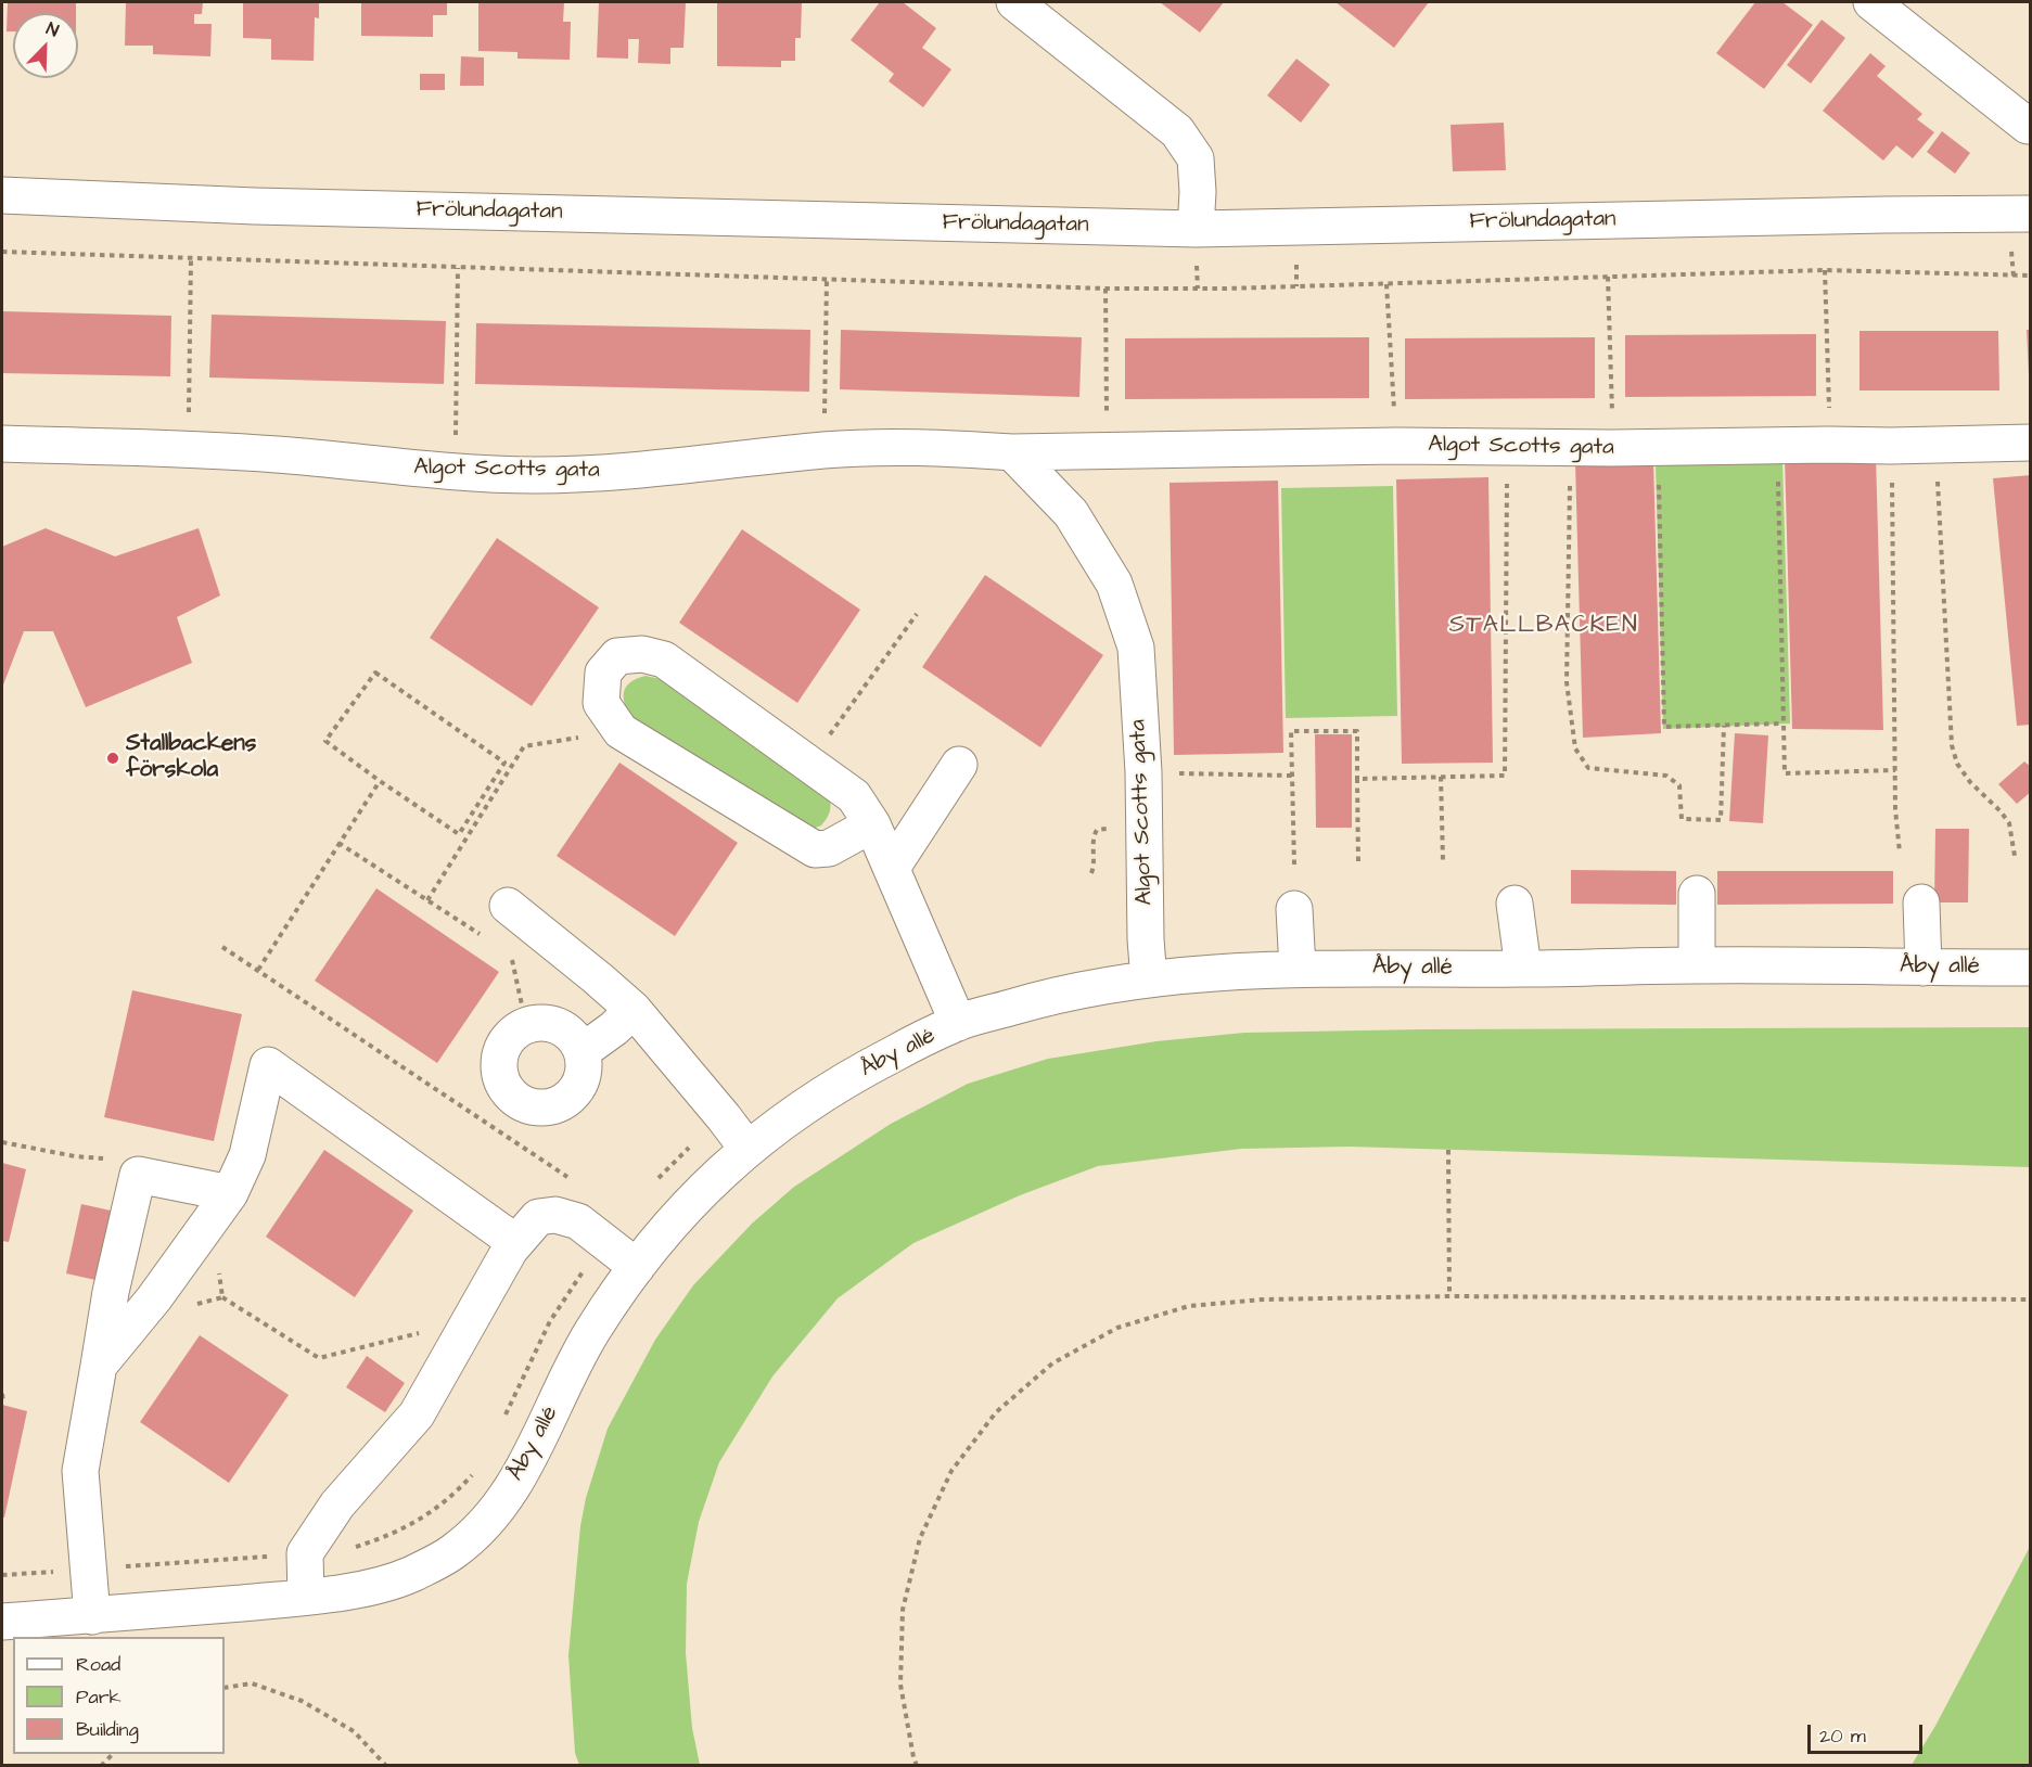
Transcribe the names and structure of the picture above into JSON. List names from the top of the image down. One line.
{"streets":{"street":["Frölundagatan","Algot Scotts gata","Åby allé"]},"crossings":[["Algot Scotts gata","Åby allé"]],"districts":["STALLBACKEN"],"places":["Stallbackens förskola"],"legend":["Road","Park","Building"],"scale_bar":"20 m","north":"top right"}
